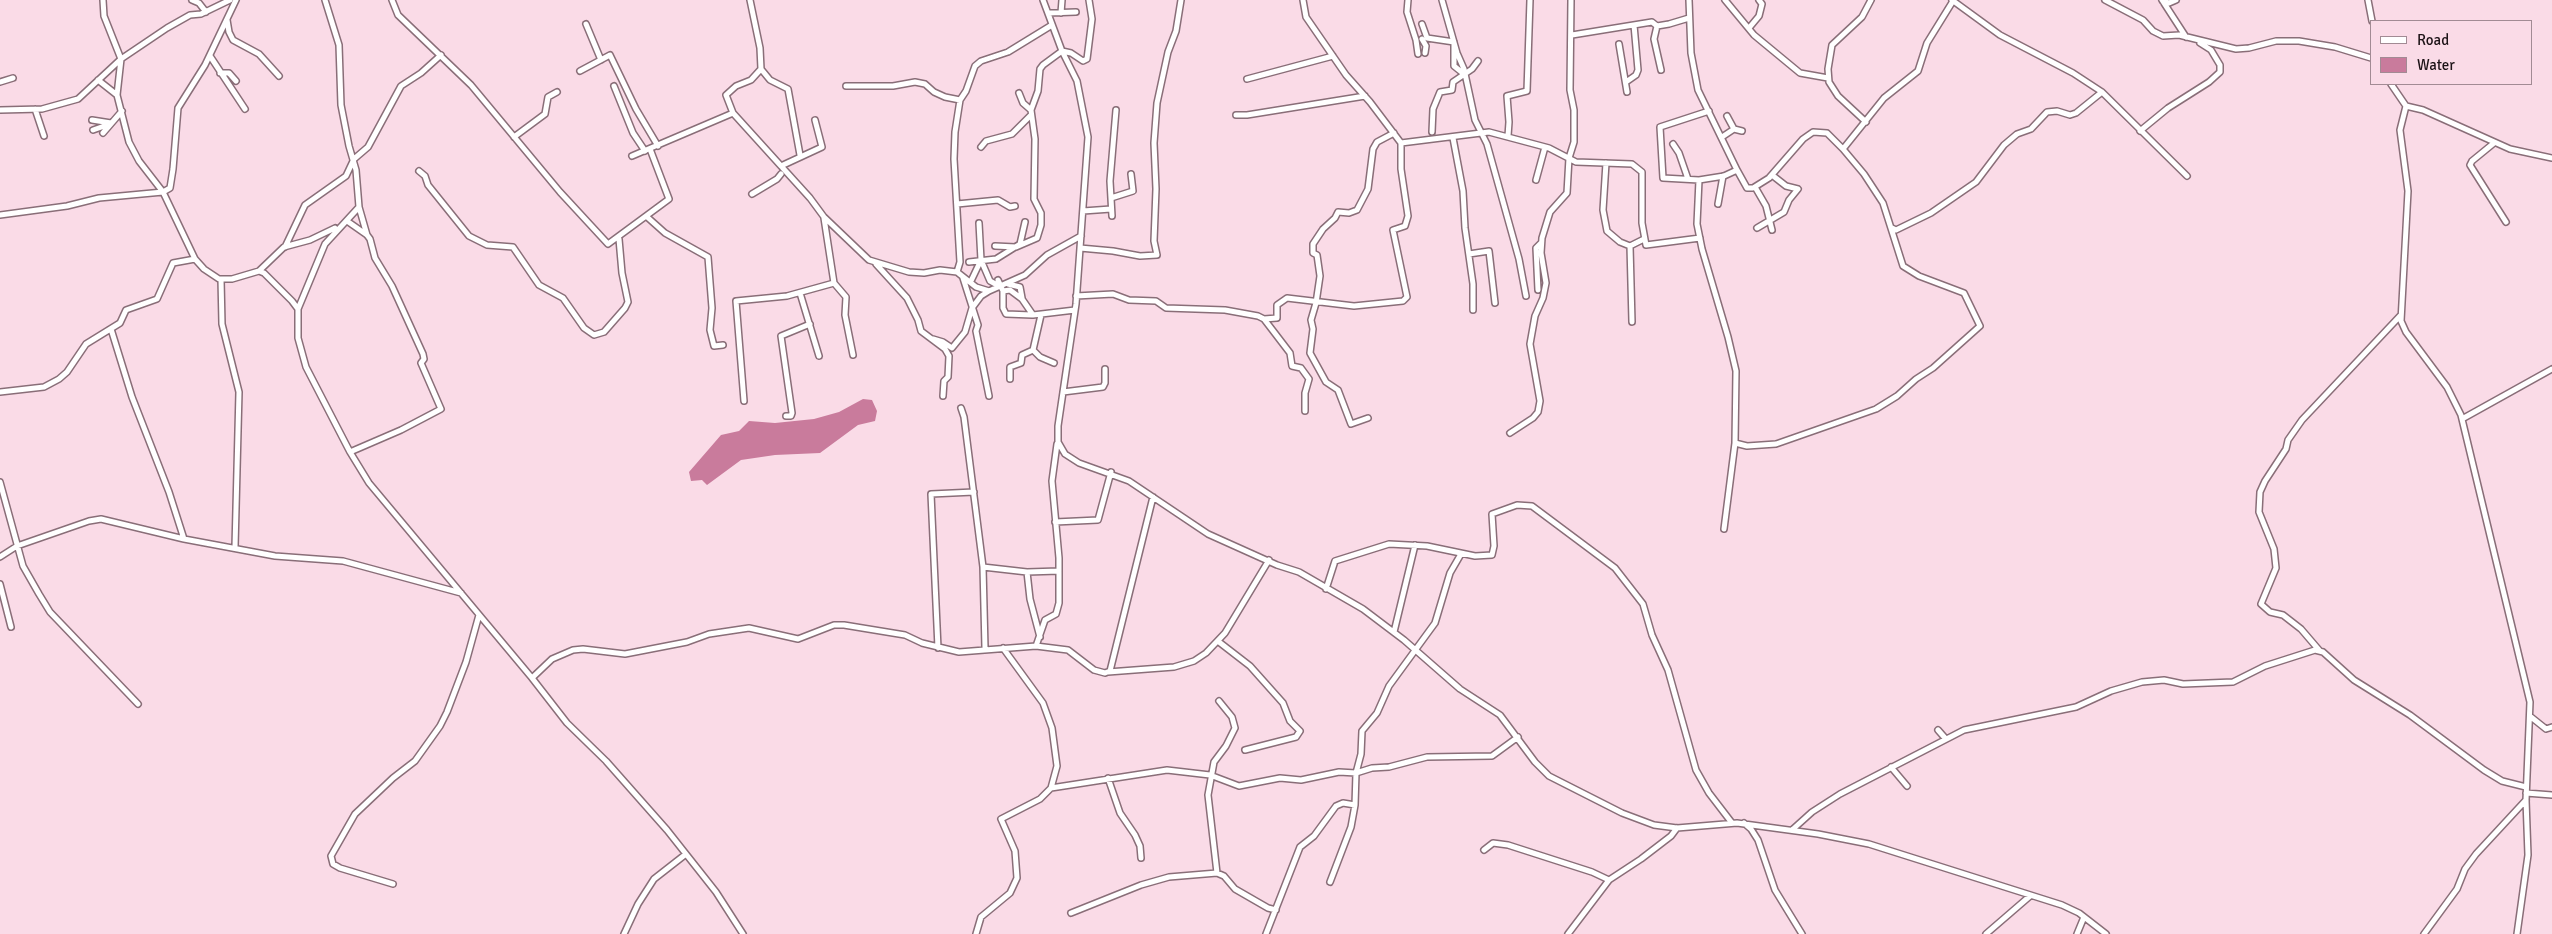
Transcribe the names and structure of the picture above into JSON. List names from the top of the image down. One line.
{"legend":["Road","Water"]}
